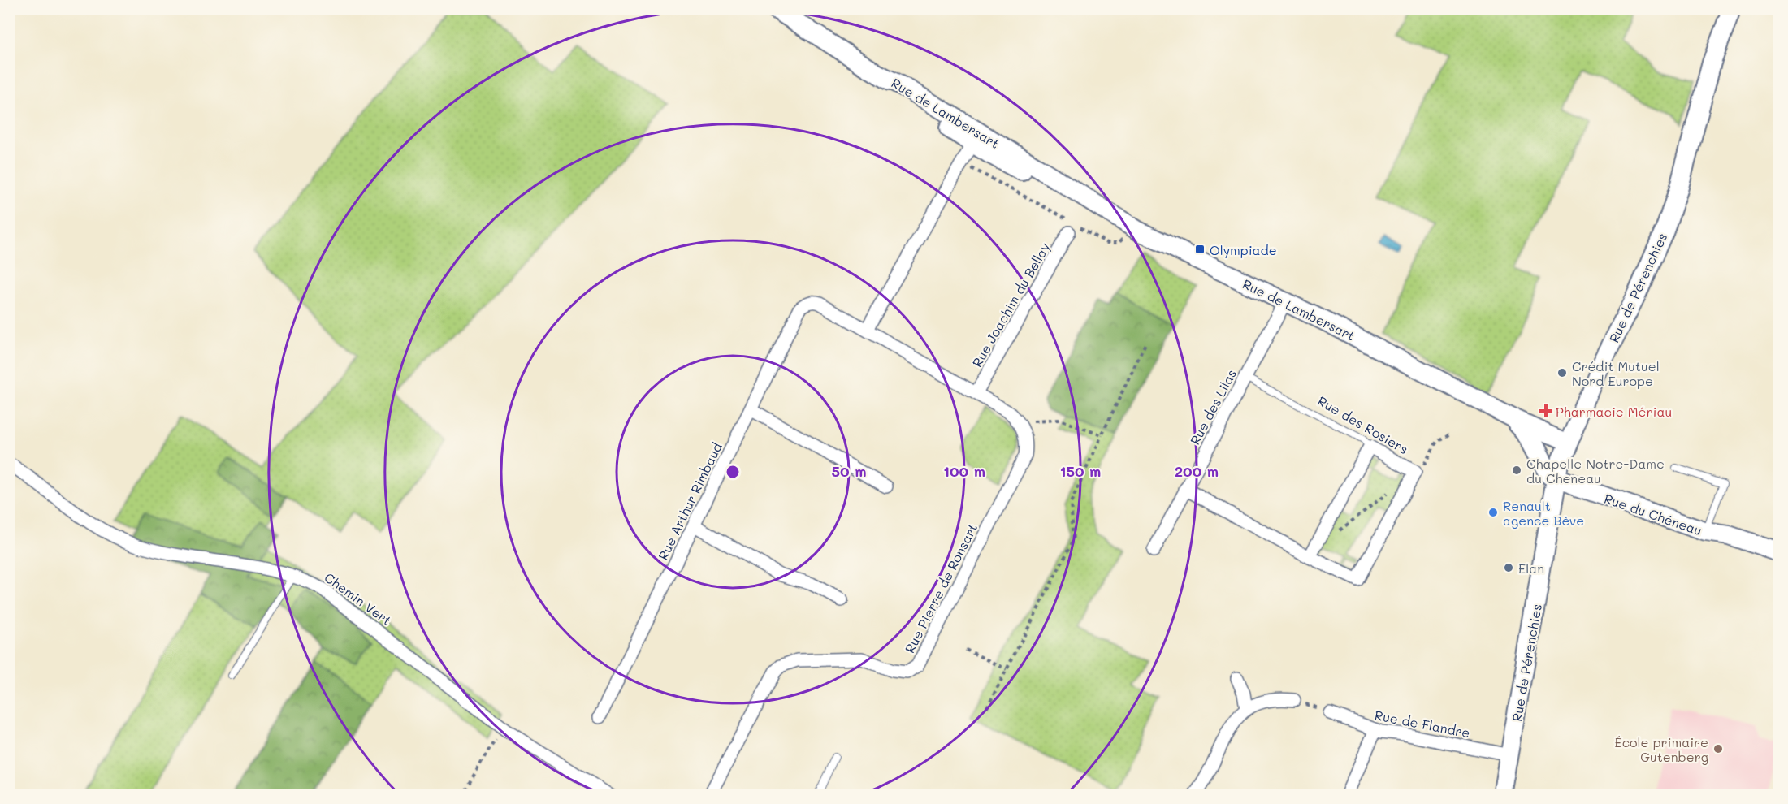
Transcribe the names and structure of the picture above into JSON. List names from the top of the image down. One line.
{"streets":{"main road":["Rue de Lambersart","Rue de Pérenchies","Rue du Chéneau"],"street":["Rue Joachim du Bellay","Rue des Lilas","Rue des Rosiers","Rue Arthur Rimbaud","Rue Pierre de Ronsart","Chemin Vert","Rue de Flandre"]},"crossings":[["Rue de Lambersart","Rue de Pérenchies"],["Rue de Lambersart","Rue des Lilas"],["Rue de Lambersart","Rue du Chéneau"],["Rue de Pérenchies","Rue du Chéneau"],["Rue de Pérenchies","Rue de Flandre"],["Rue des Lilas","Rue des Rosiers"]],"places":{"transit":["Olympiade"],"other":["Crédit Mutuel Nord Europe","Chapelle Notre-Dame du Cheneau","Renault agence Bève","Elan","École primaire Gutenberg"],"health":["Pharmacie Mériau"]},"rings":["50 m","100 m","150 m","200 m"]}
